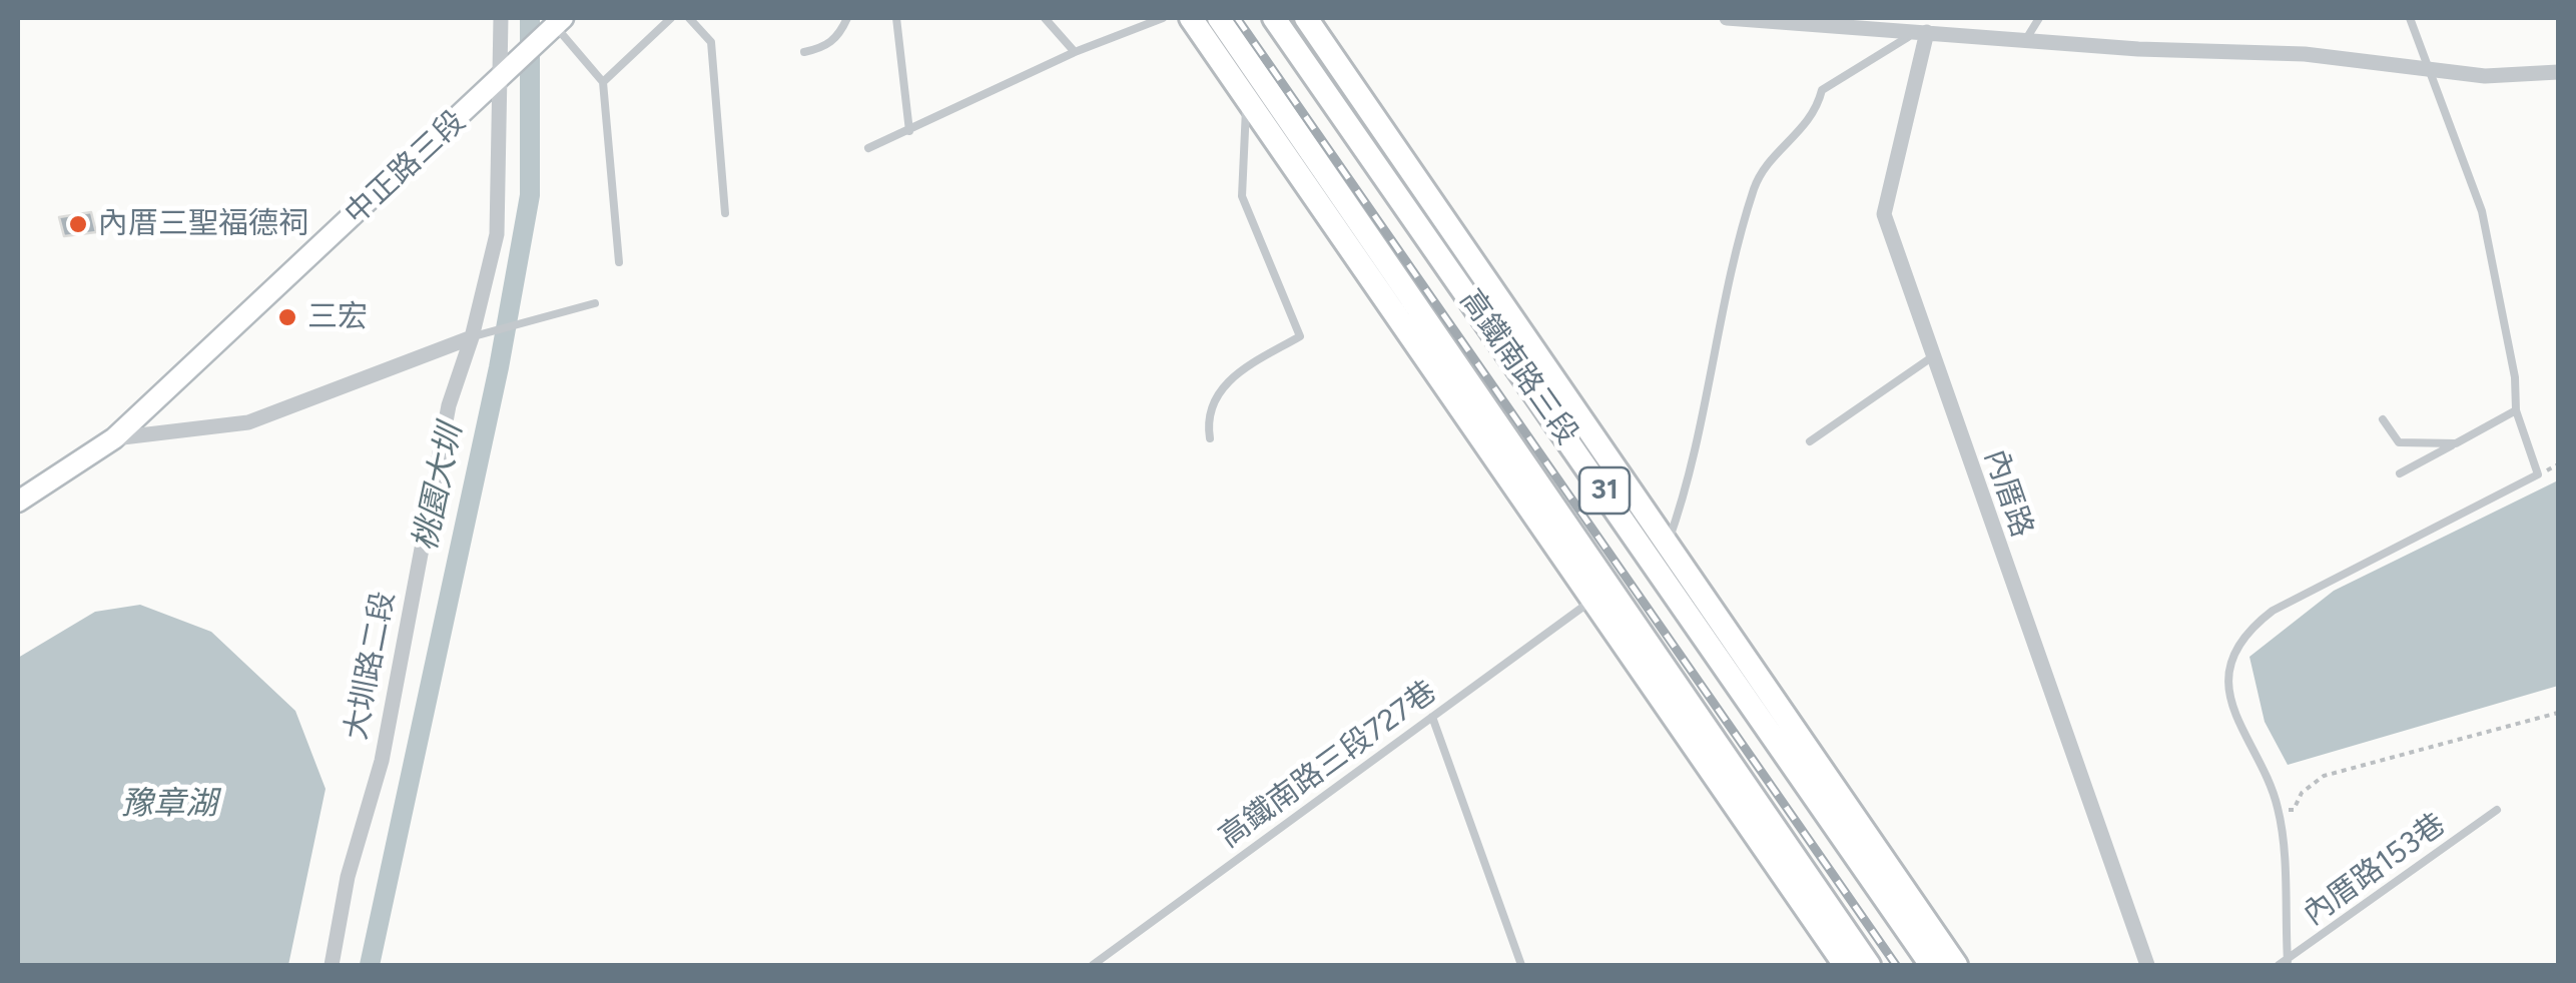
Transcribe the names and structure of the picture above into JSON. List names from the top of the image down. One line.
{"streets":{"main road":["中正路三段","高鐵南路三段","31"],"street":["內厝路","大圳路二段"],"lane":["高鐵南路三段727巷","內厝路153巷"]},"crossings":[["中正路三段","大圳路二段"],["31","高鐵南路三段727巷"]],"water":["桃園大圳","豫章湖"],"places":["內厝三聖福德祠","三宏"]}
